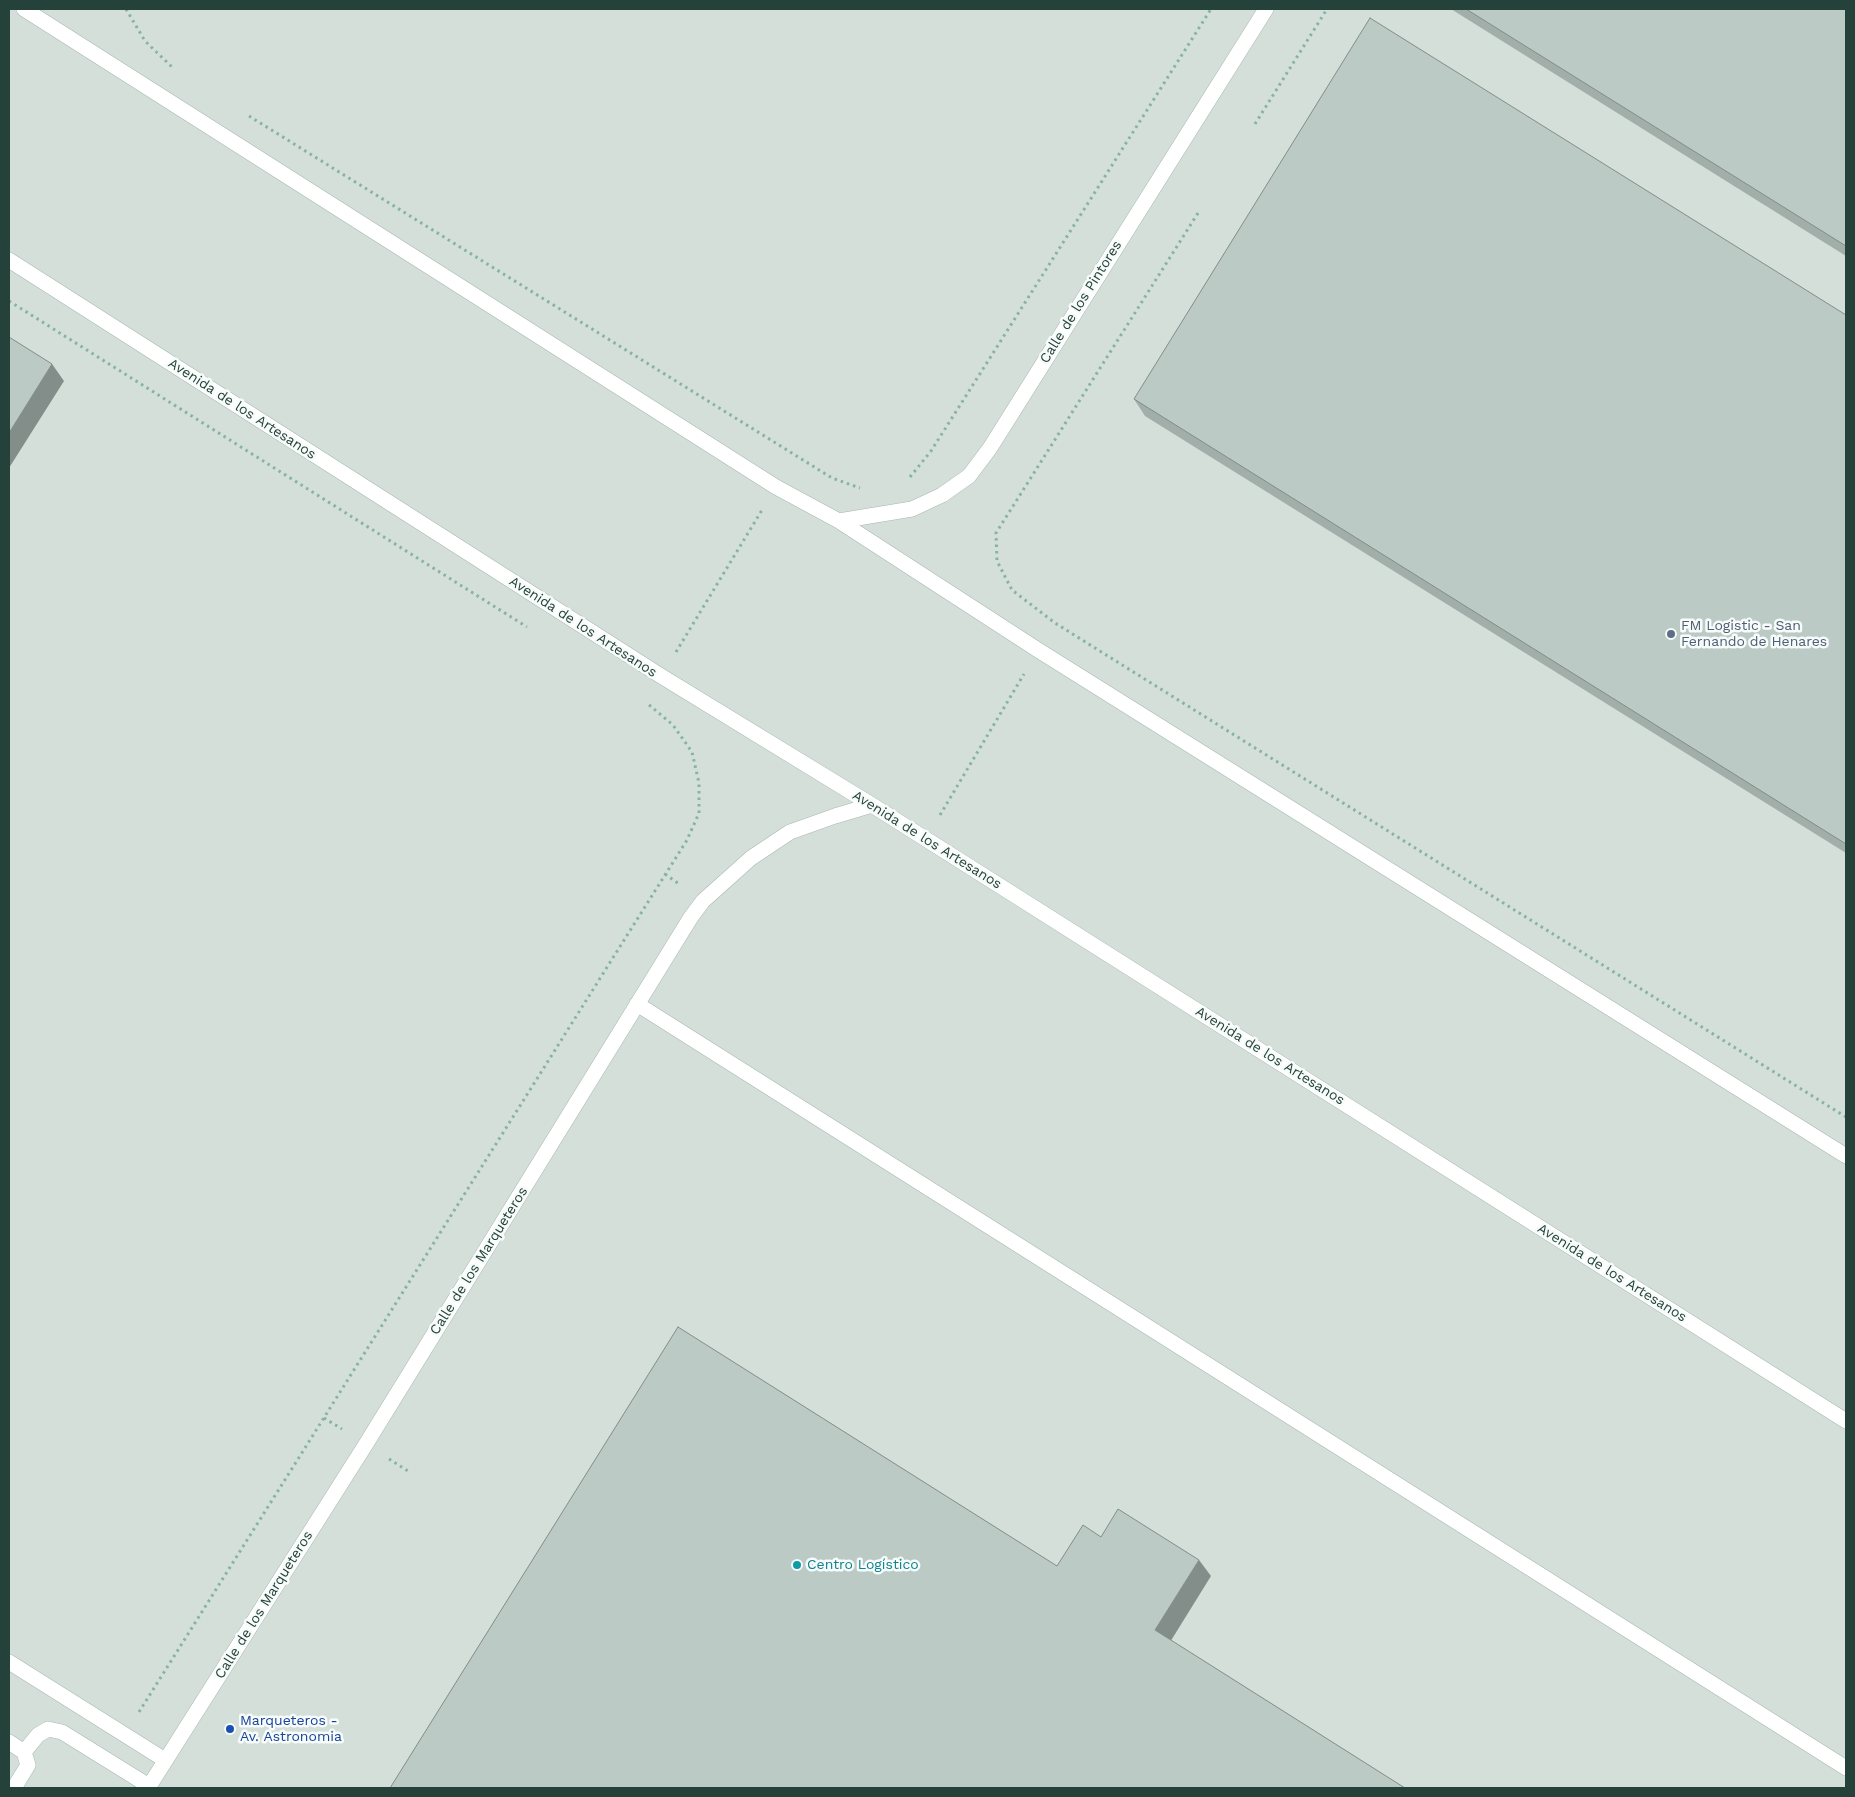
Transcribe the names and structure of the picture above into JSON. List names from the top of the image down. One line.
{"streets":{"street":["Calle de los Pintores","Avenida de los Artesanos","Calle de los Marqueteros"]},"crossings":[["Avenida de los Artesanos","Calle de los Marqueteros"]],"places":["FM Logistic - San Fernando de Henares","Centro Logístico","Marqueteros - Av. Astronomia"]}
